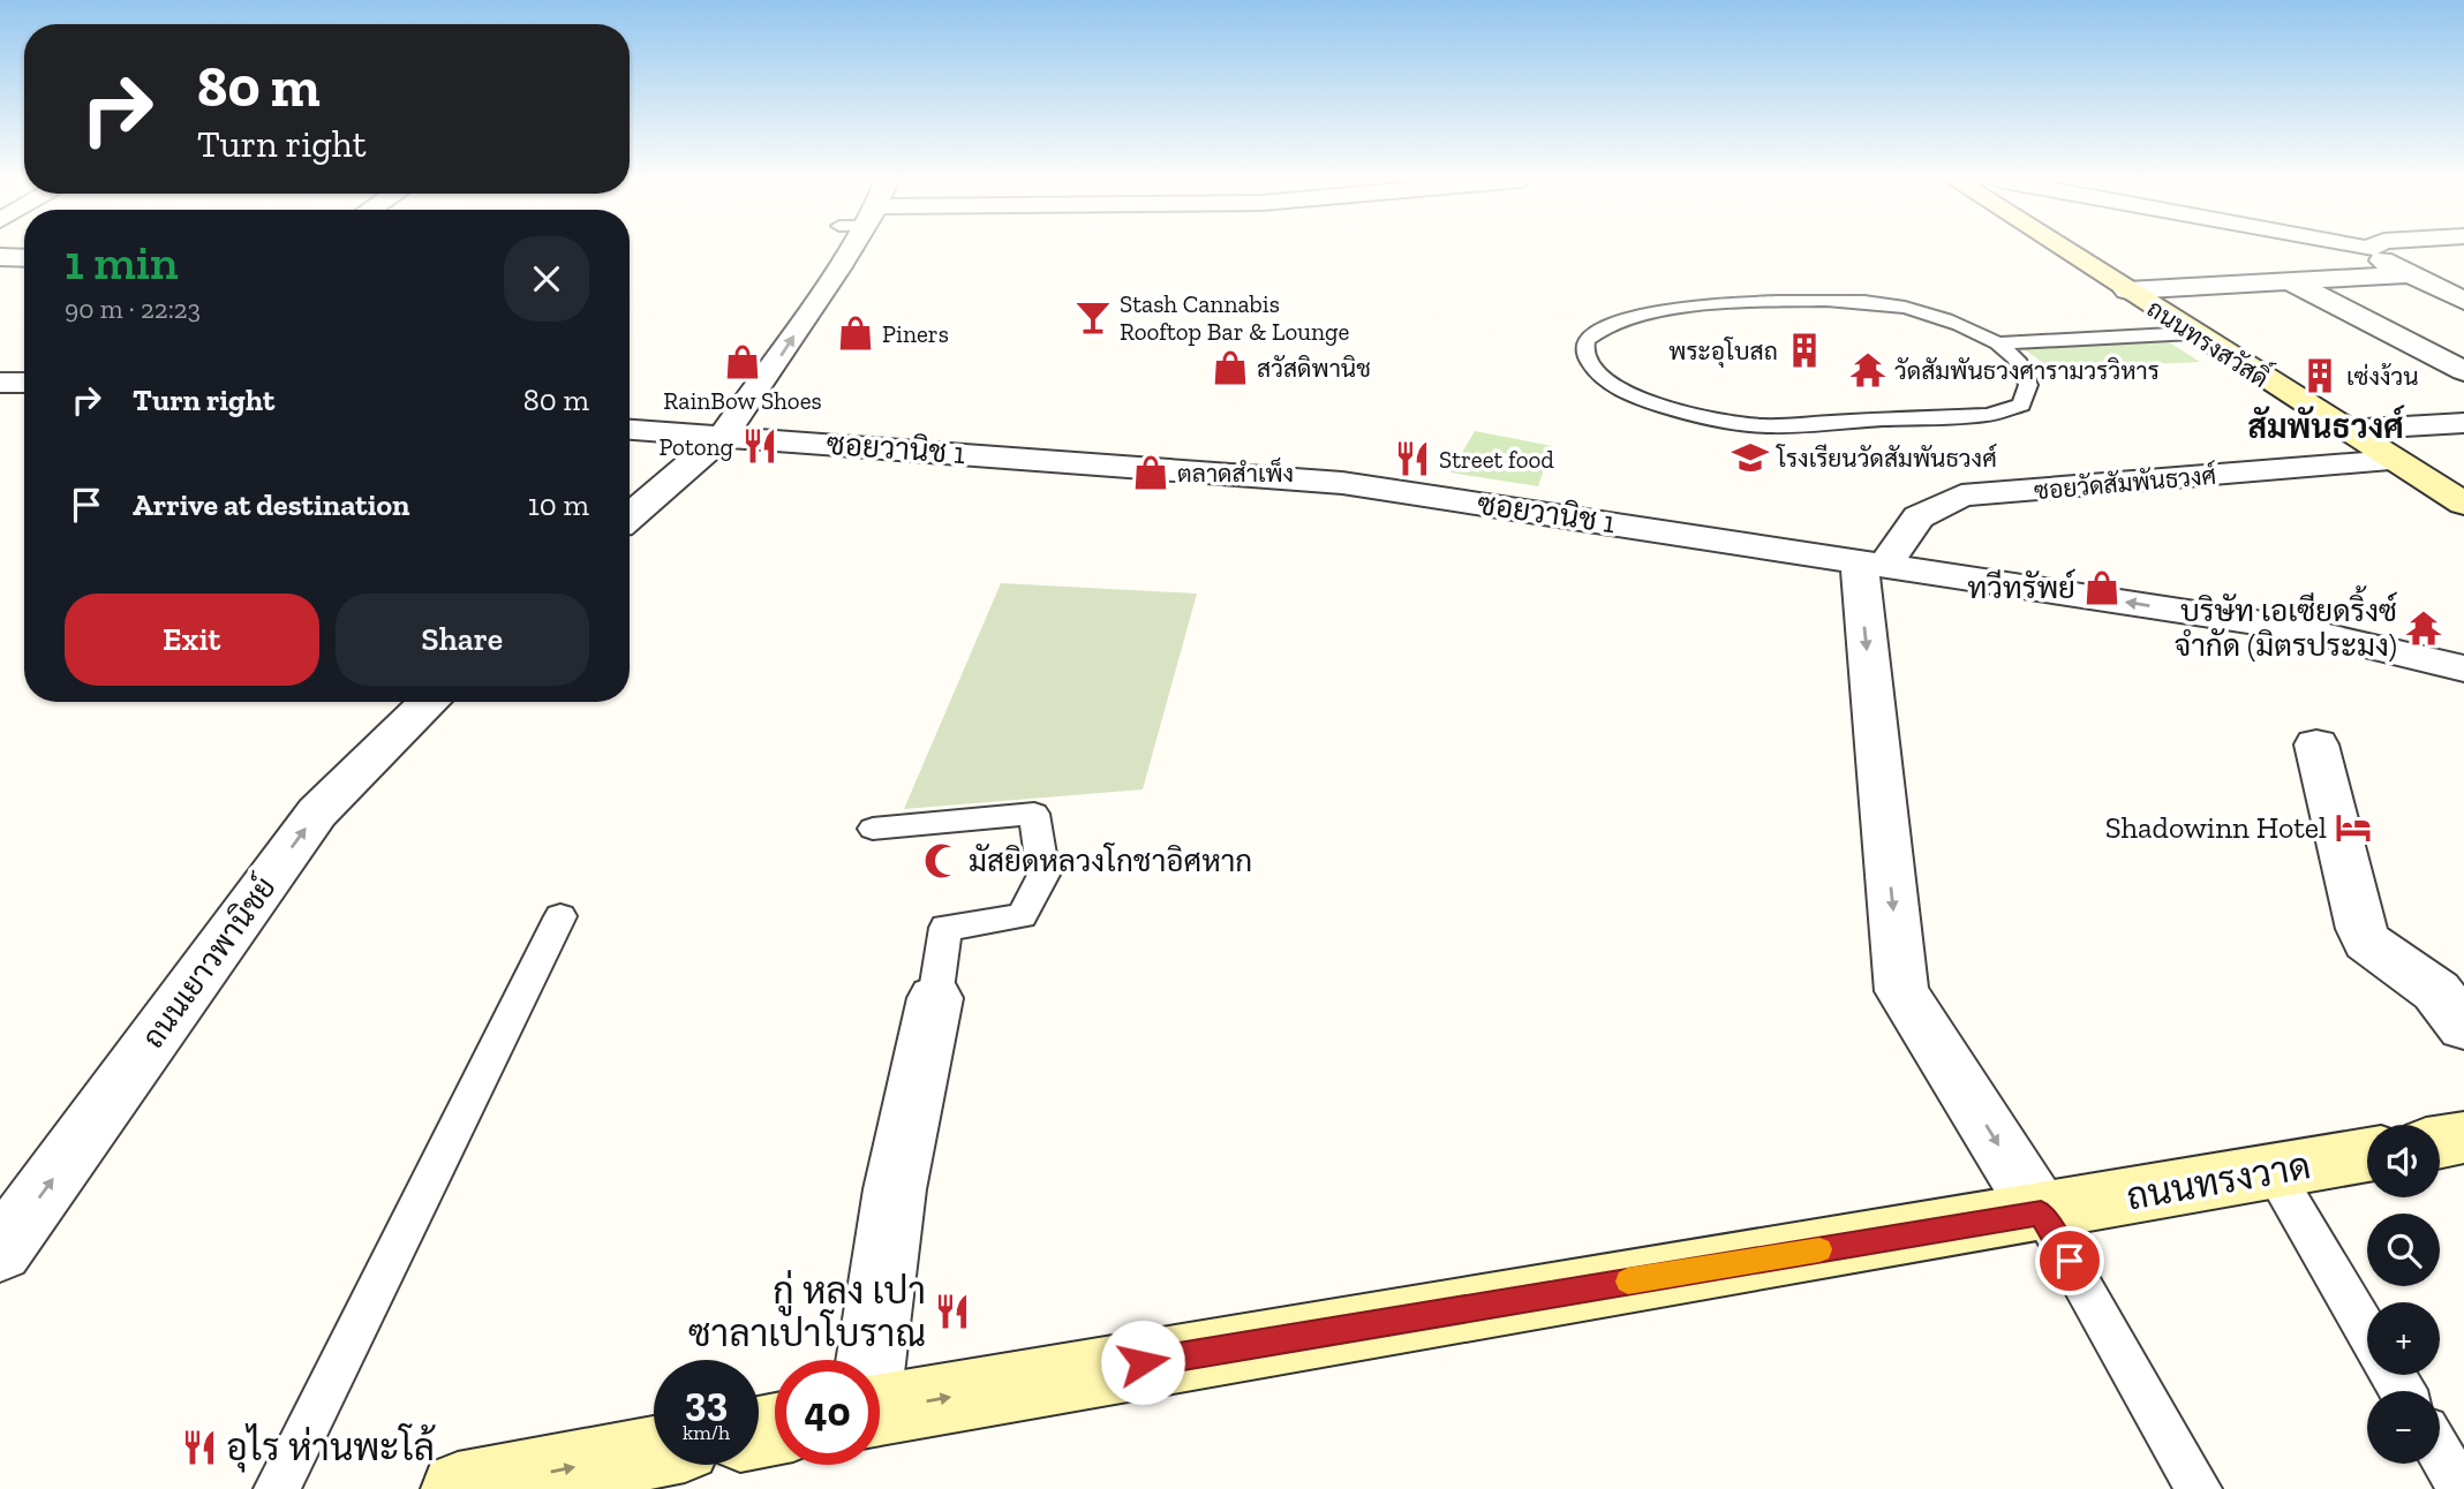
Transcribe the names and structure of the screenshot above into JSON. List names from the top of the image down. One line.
{"streets":{"street":["ถนนทรงสวัสดิ์","ซอยวานิช 1","ซอยวัดสัมพันธวงศ์","ถนนเยาวพานิชย์","ถนนทรงวาด"]},"crossings":[["ถนนทรงสวัสดิ์","ซอยวัดสัมพันธวงศ์"],["ซอยวานิช 1","ซอยวัดสัมพันธวงศ์"]],"one_way":["ถนนเยาวพานิชย์","ถนนทรงวาด"],"districts":["สัมพันธวงศ์"],"places":{"bar":["Stash Cannabis Rooftop Bar & Lounge"],"shop":["Piners","RainBow Shoes","สวัสดิพานิช","ตลาดสำเพ็ง","ทวีทรัพย์"],"building":["พระอุโบสถ","เซ่งง้วน"],"temple":["วัดสัมพันธวงศารามวรวิหาร","บริษัท เอเซียดริ้งซ์ จำกัด (มิตรประมง)"],"restaurant":["Potong","Street food","กู่ หลง เปา ซาลาเปาโบราณ","อุไร ห่านพะโล้"],"school or university":["โรงเรียนวัดสัมพันธวงศ์"],"hotel":["Shadowinn Hotel"],"mosque":["มัสยิดหลวงโกชาอิศหาก"]},"page":{"turn":["80 m","Turn right"],"heading":["1 min","90 m · 22:23"],"list":[{"name":"Turn right","value":"80 m"},{"name":"Arrive at destination","value":"10 m"}],"buttons":["Exit","Share"],"map_buttons":["+","−"],"speed":"33 km/h","limit":"40"}}
